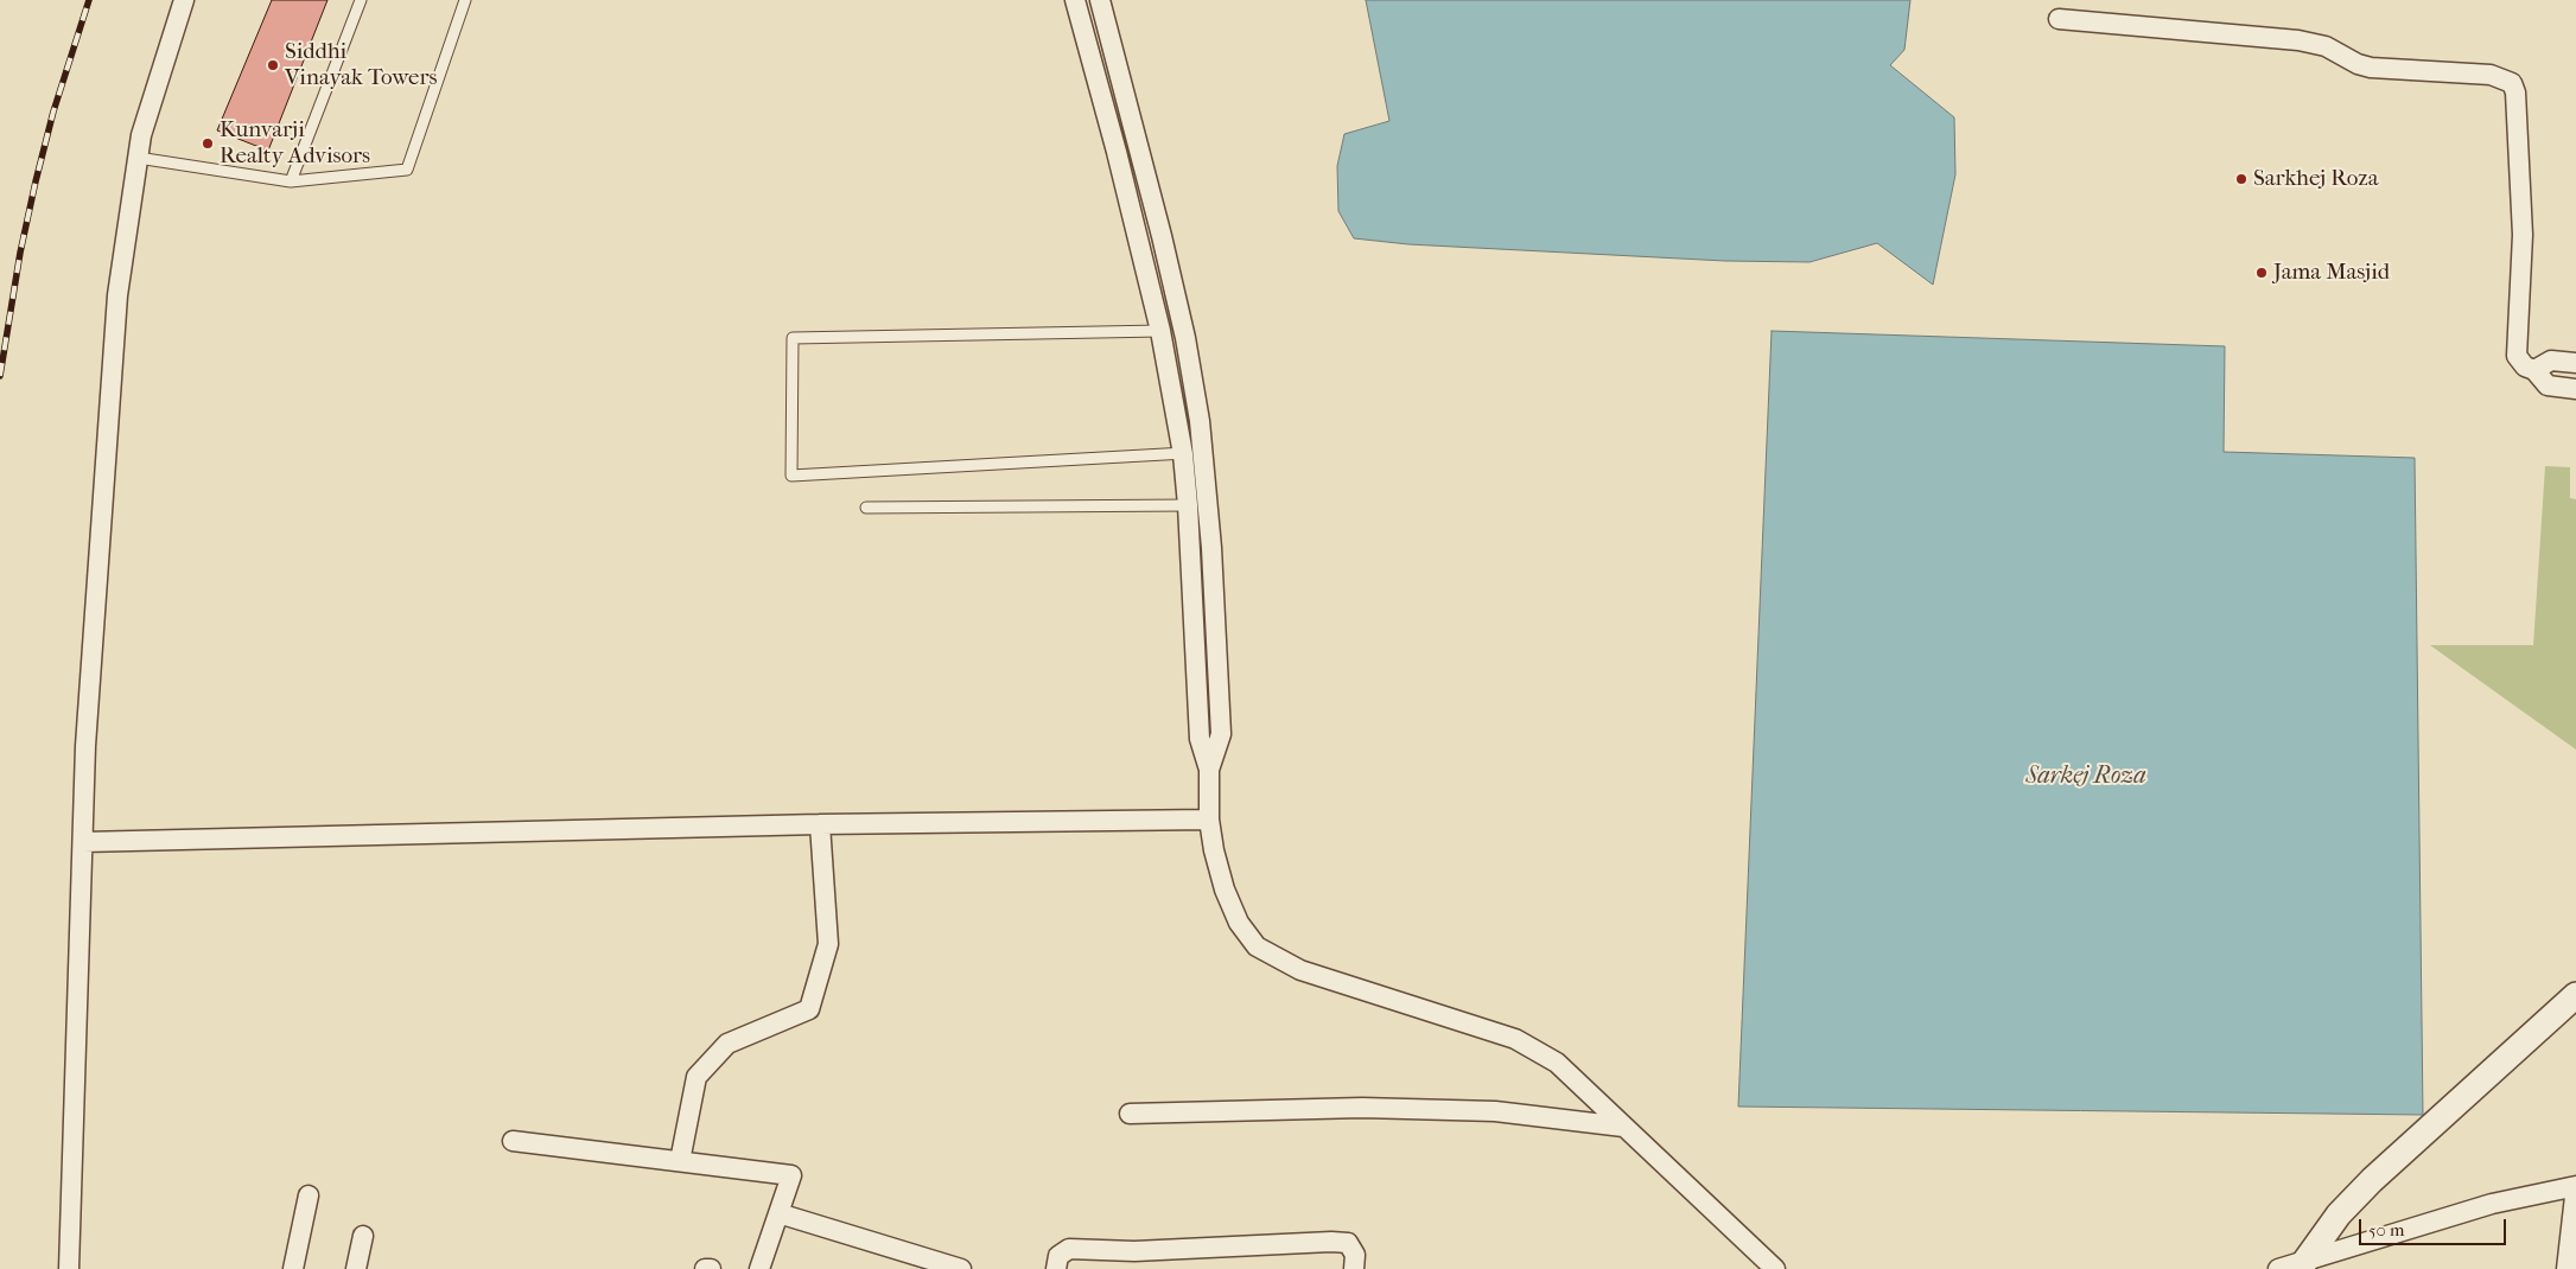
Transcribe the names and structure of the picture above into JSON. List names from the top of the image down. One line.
{"water":["Sarkej Roza"],"places":["Siddhi Vinayak Towers","Kunvarji Realty Advisors","Sarkhej Roza","Jama Masjid"],"scale_bar":"50 m"}
